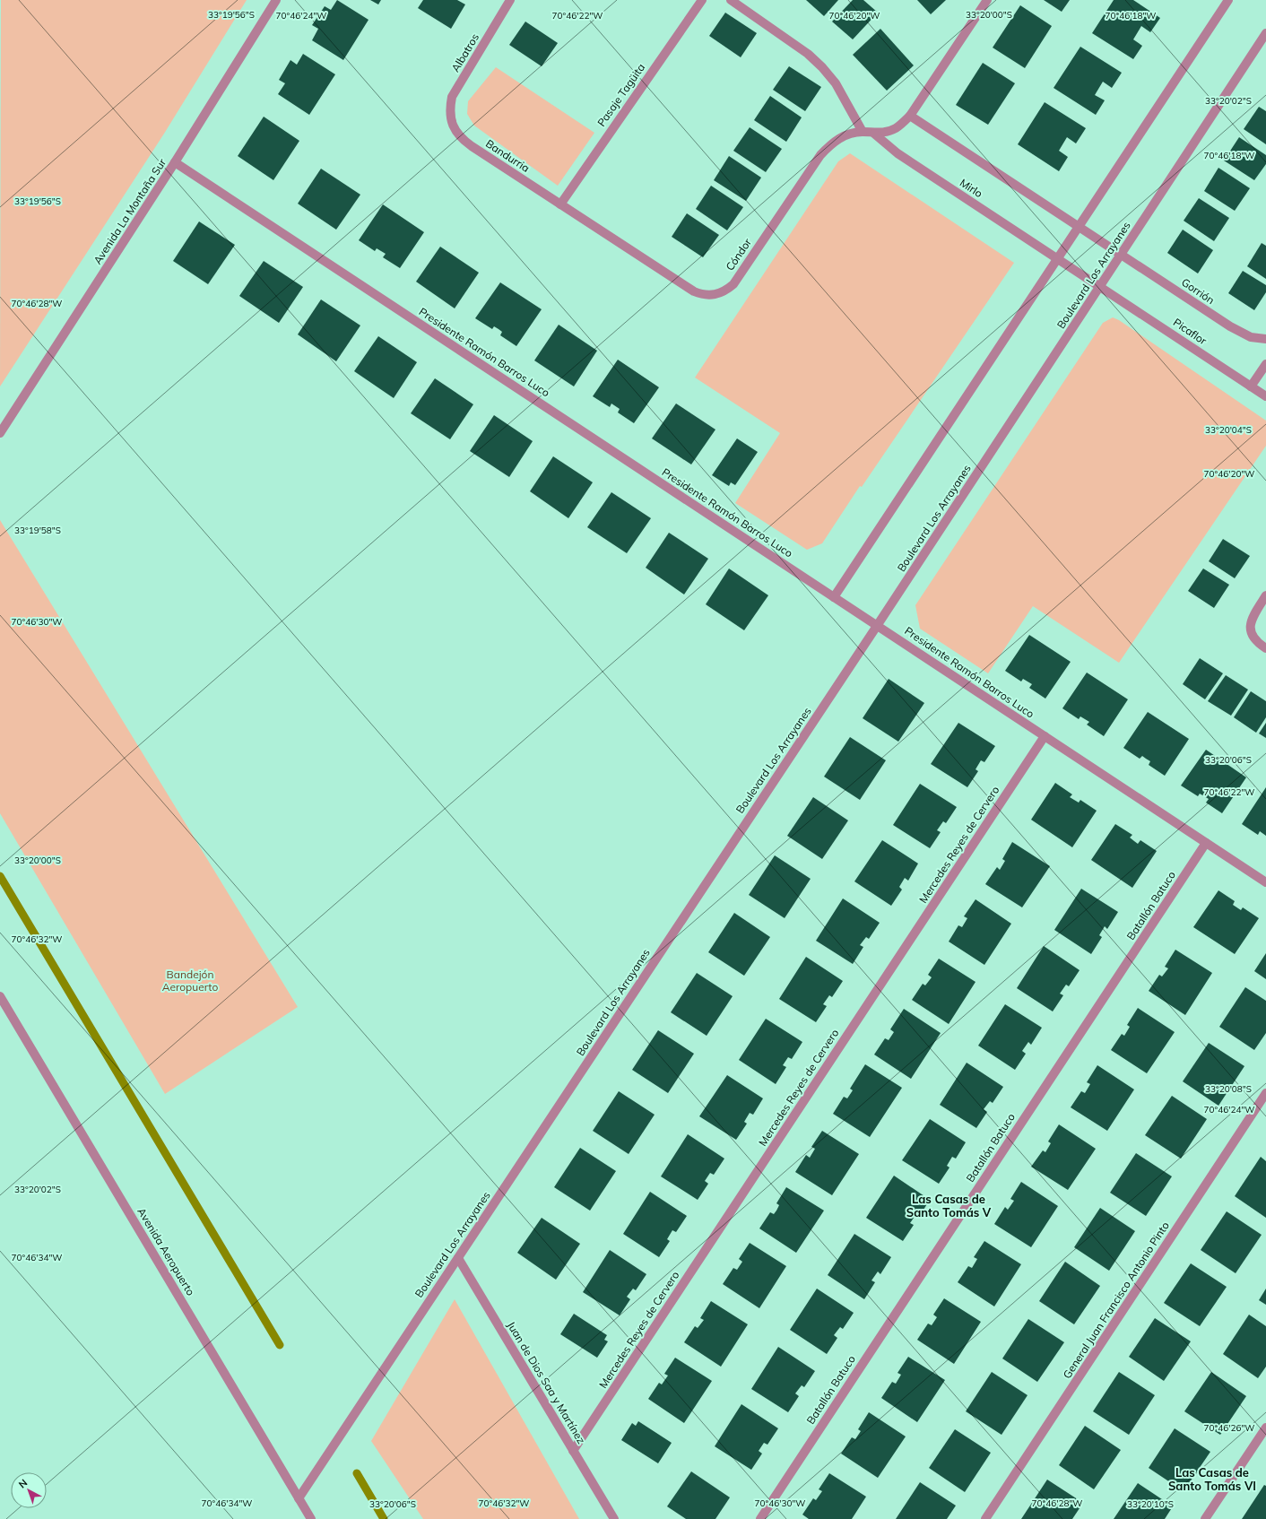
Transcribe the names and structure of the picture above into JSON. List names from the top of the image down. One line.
{"streets":{"street":["Albatros","Pasaje Tagüita","Bandurria","Mirlo","Avenida La Montaña Sur","Cóndor","Boulevard Los Arrayanes","Gorrión","Picaflor","Presidente Ramón Barros Luco","Mercedes Reyes de Cervero","Batallón Batuco","Avenida Aeropuerto","General Juan Francisco Antonio Pinto","Juan de Dios Saa y Martínez"]},"crossings":[["Albatros","Bandurria"],["Pasaje Tagüita","Bandurria"],["Pasaje Tagüita","Cóndor"],["Bandurria","Cóndor"],["Mirlo","Cóndor"],["Mirlo","Boulevard Los Arrayanes"],["Mirlo","Picaflor"],["Avenida La Montaña Sur","Presidente Ramón Barros Luco"],["Boulevard Los Arrayanes","Gorrión"],["Boulevard Los Arrayanes","Picaflor"],["Boulevard Los Arrayanes","Presidente Ramón Barros Luco"],["Boulevard Los Arrayanes","Avenida Aeropuerto"],["Boulevard Los Arrayanes","Juan de Dios Saa y Martínez"],["Presidente Ramón Barros Luco","Mercedes Reyes de Cervero"],["Presidente Ramón Barros Luco","Batallón Batuco"],["Mercedes Reyes de Cervero","Juan de Dios Saa y Martínez"]],"districts":["Las Casas de Santo Tomás V","Las Casas de Santo Tomás VI"],"parks":["Bandejón Aeropuerto"],"north":"top left","coordinates":["33°20'00\"S","33°19'56\"S","70°46'24\"W","70°46'22\"W","70°46'20\"W","70°46'18\"W","33°20'02\"S","70°46'28\"W","33°20'04\"S","33°19'58\"S","70°46'30\"W","33°20'06\"S","70°46'32\"W","33°20'08\"S","70°46'34\"W","70°46'26\"W","33°20'10\"S"]}
